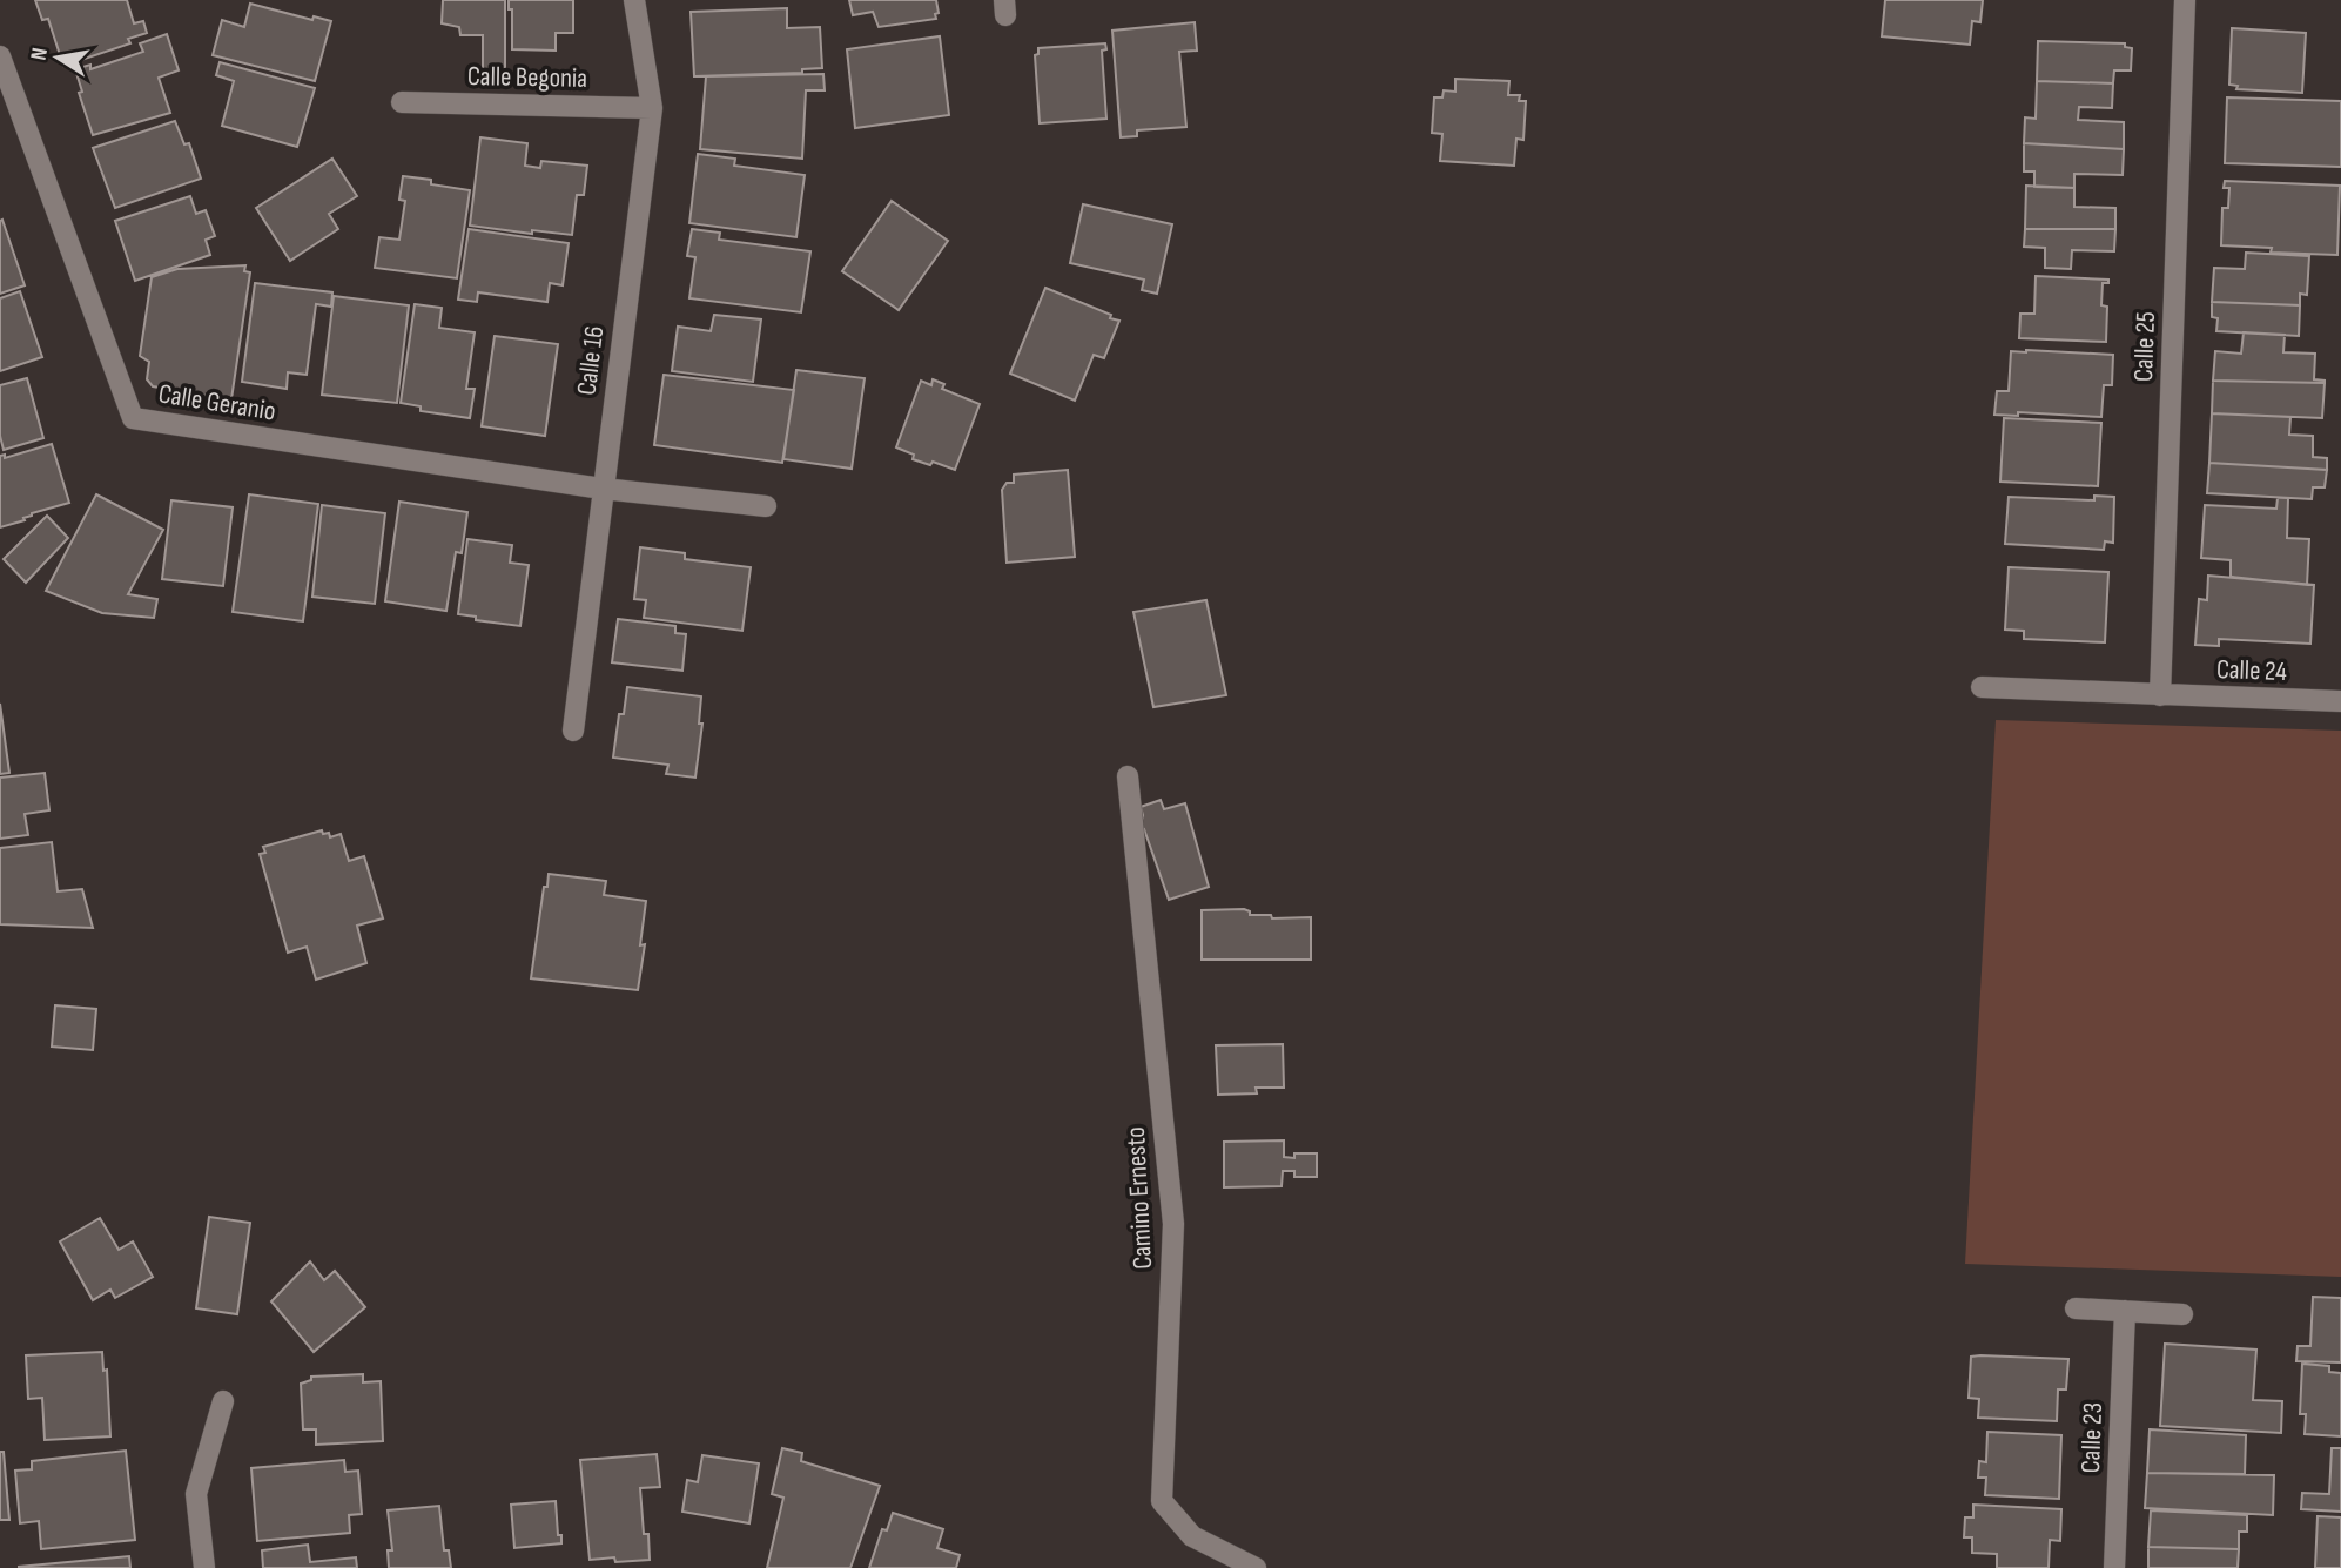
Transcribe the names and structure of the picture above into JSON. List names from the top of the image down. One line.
{"streets":{"street":["Calle Begonia","Calle 25","Calle 16","Calle Geranio","Calle 24","Camino Ernesto","Calle 23"]},"crossings":[["Calle Begonia","Calle 16"],["Calle 25","Calle 24"],["Calle 16","Calle Geranio"]],"north":"left"}
